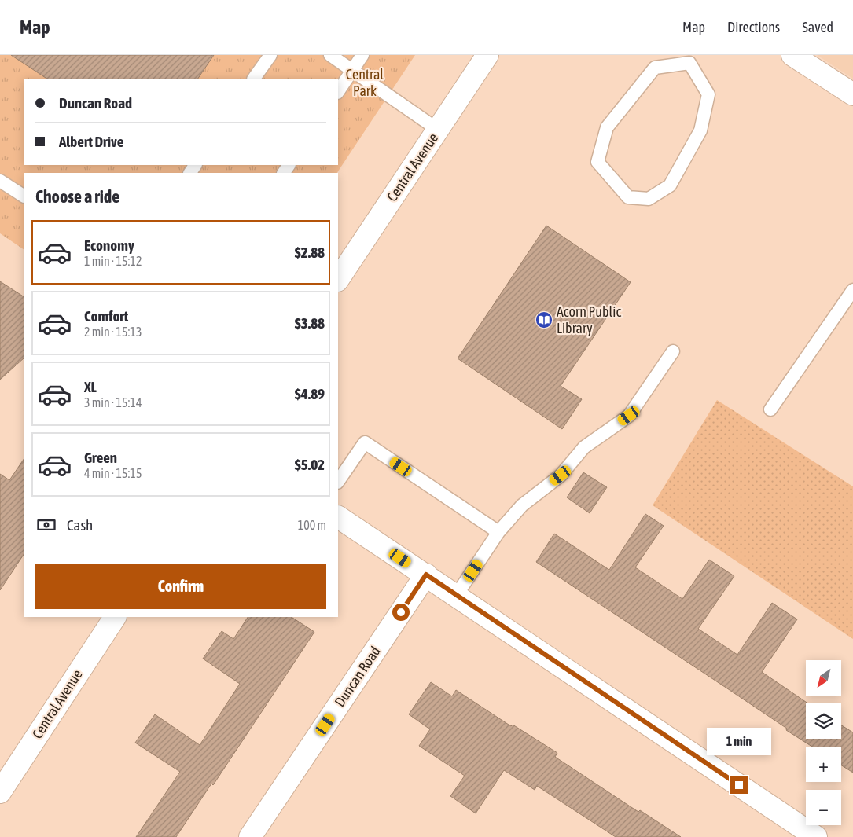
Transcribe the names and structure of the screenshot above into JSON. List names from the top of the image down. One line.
{"streets":{"street":["Central Avenue","Duncan Road"]},"parks":["Central Park"],"places":{"library":["Acorn Public Library"]},"north":"bottom left","page":{"header":"Map","nav":["Map","Directions","Saved"],"banner":["Duncan Road","Albert Drive"],"heading":"Choose a ride","list":[{"name":"Economy","note":"1 min · 15:12","value":"$2.88"},{"name":"Comfort","note":"2 min · 15:13","value":"$3.88"},{"name":"XL","note":"3 min · 15:14","value":"$4.89"},{"name":"Green","note":"4 min · 15:15","value":"$5.02"}],"pay":["Cash","100 m"],"buttons":"Confirm","map_buttons":["+","−"],"bubble":"1 min"}}
